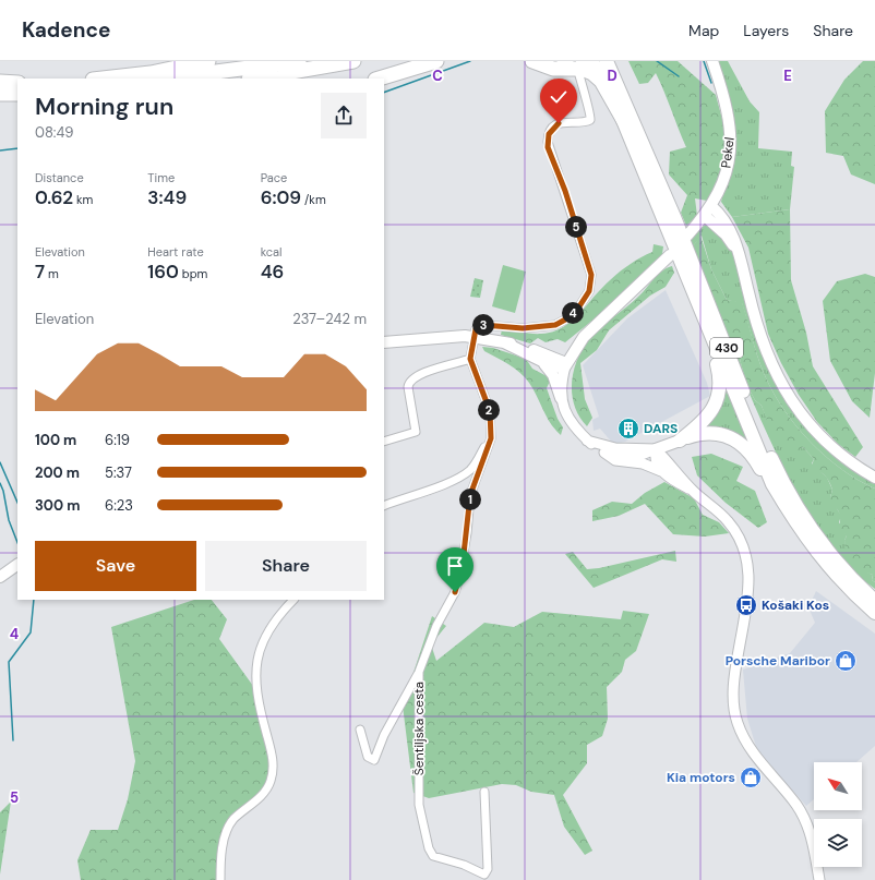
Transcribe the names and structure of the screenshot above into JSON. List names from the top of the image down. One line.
{"streets":{"highway":["430"],"main road":["Pekel"],"street":["Šentiljska cesta"]},"places":{"building":["DARS"],"bus stop":["Košaki Kos"],"shop":["Porsche Maribor","Kia motors"]},"north":"top left","page":{"header":"Kadence","nav":["Map","Layers","Share"],"heading":["Morning run","08:49"],"stats":[["Distance","0.62 km"],["Time","3:49"],["Pace","6:09 /km"],["Elevation","7 m"],["Heart rate","160 bpm"],["kcal","46"]],"pins":["5","4","3","2","1"],"chart":["Elevation","237–242 m"],"list":[{"name":"100 m","note":"6:19"},{"name":"200 m","note":"5:37"},{"name":"300 m","note":"6:23"}],"buttons":["Save","Share"]},"grid":{"columns":["C","D","E"],"rows":["4","5"]}}
